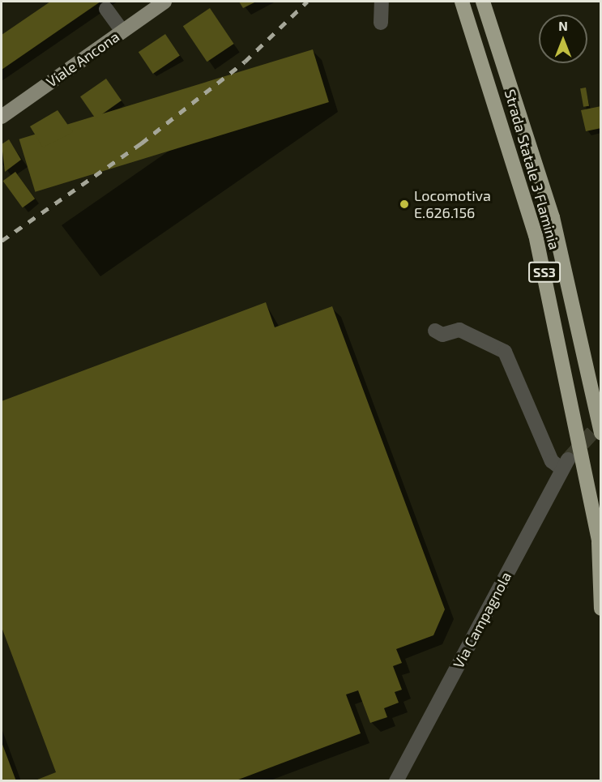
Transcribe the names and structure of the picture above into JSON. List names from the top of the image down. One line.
{"streets":{"highway":["Strada Statale 3 Flaminia","SS3"],"main road":["Viale Ancona"],"street":["Via Campagnola"]},"places":["Locomotiva E.626.156"],"north":"top"}
